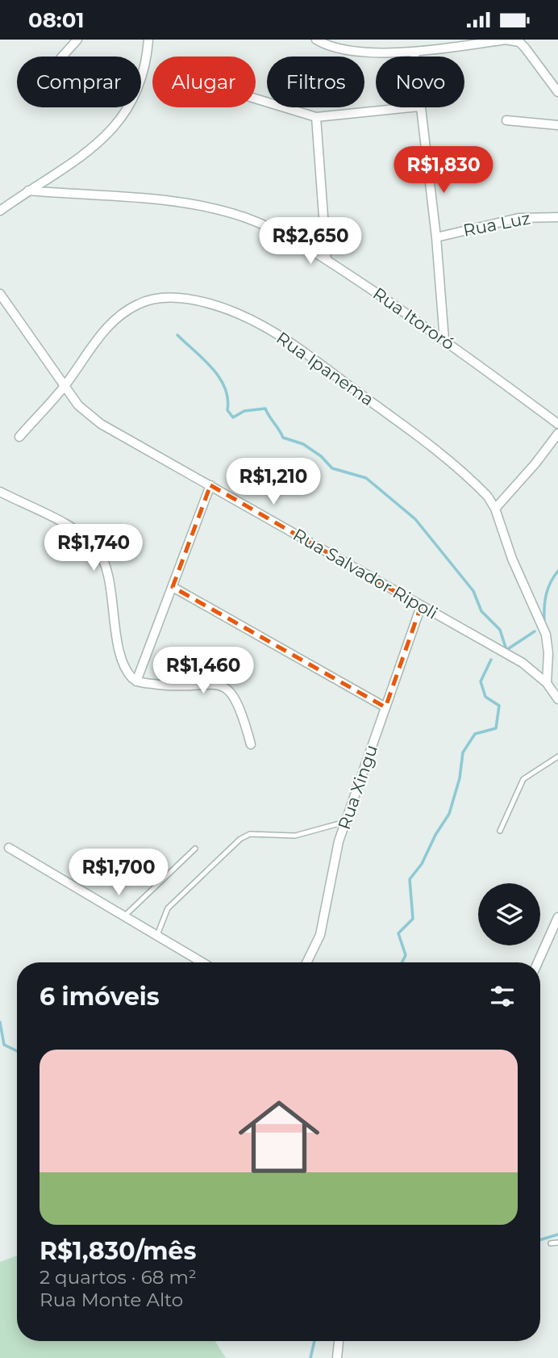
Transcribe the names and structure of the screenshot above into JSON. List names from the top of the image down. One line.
{"streets":{"street":["Rua Luz","Rua Itororó","Rua Ipanema","Rua Salvador Ripoli","Rua Xingu"]},"crossings":[["Rua Ipanema","Rua Salvador Ripoli"],["Rua Salvador Ripoli","Rua Xingu"]],"page":{"status":"08:01","chip":["Comprar","Alugar","Filtros","Novo"],"price":["R$1,830","R$2,650","R$1,210","R$1,740","R$1,460","R$1,700"],"heading":"6 imóveis","list":[{"name":"R$1,830/mês","note":"2 quartos · 68 m² · Rua Monte Alto"}]}}
